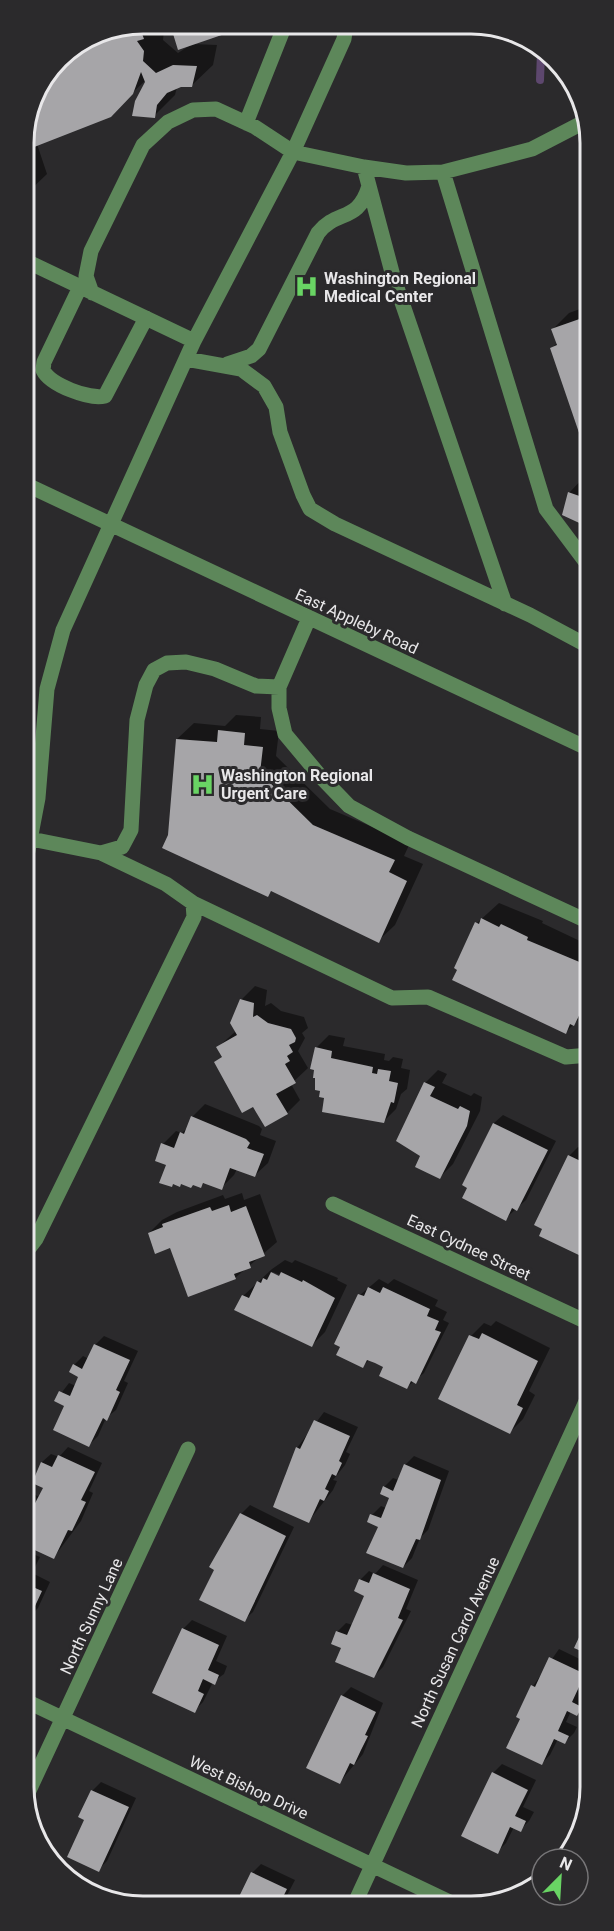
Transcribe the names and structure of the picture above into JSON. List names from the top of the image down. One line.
{"streets":{"street":["East Appleby Road","East Cydnee Street","North Sunny Lane","North Susan Carol Avenue","West Bishop Drive"]},"crossings":[["North Sunny Lane","West Bishop Drive"],["North Susan Carol Avenue","West Bishop Drive"]],"places":{"hospital":["Washington Regional Medical Center","Washington Regional Urgent Care"]},"north":"top right"}
